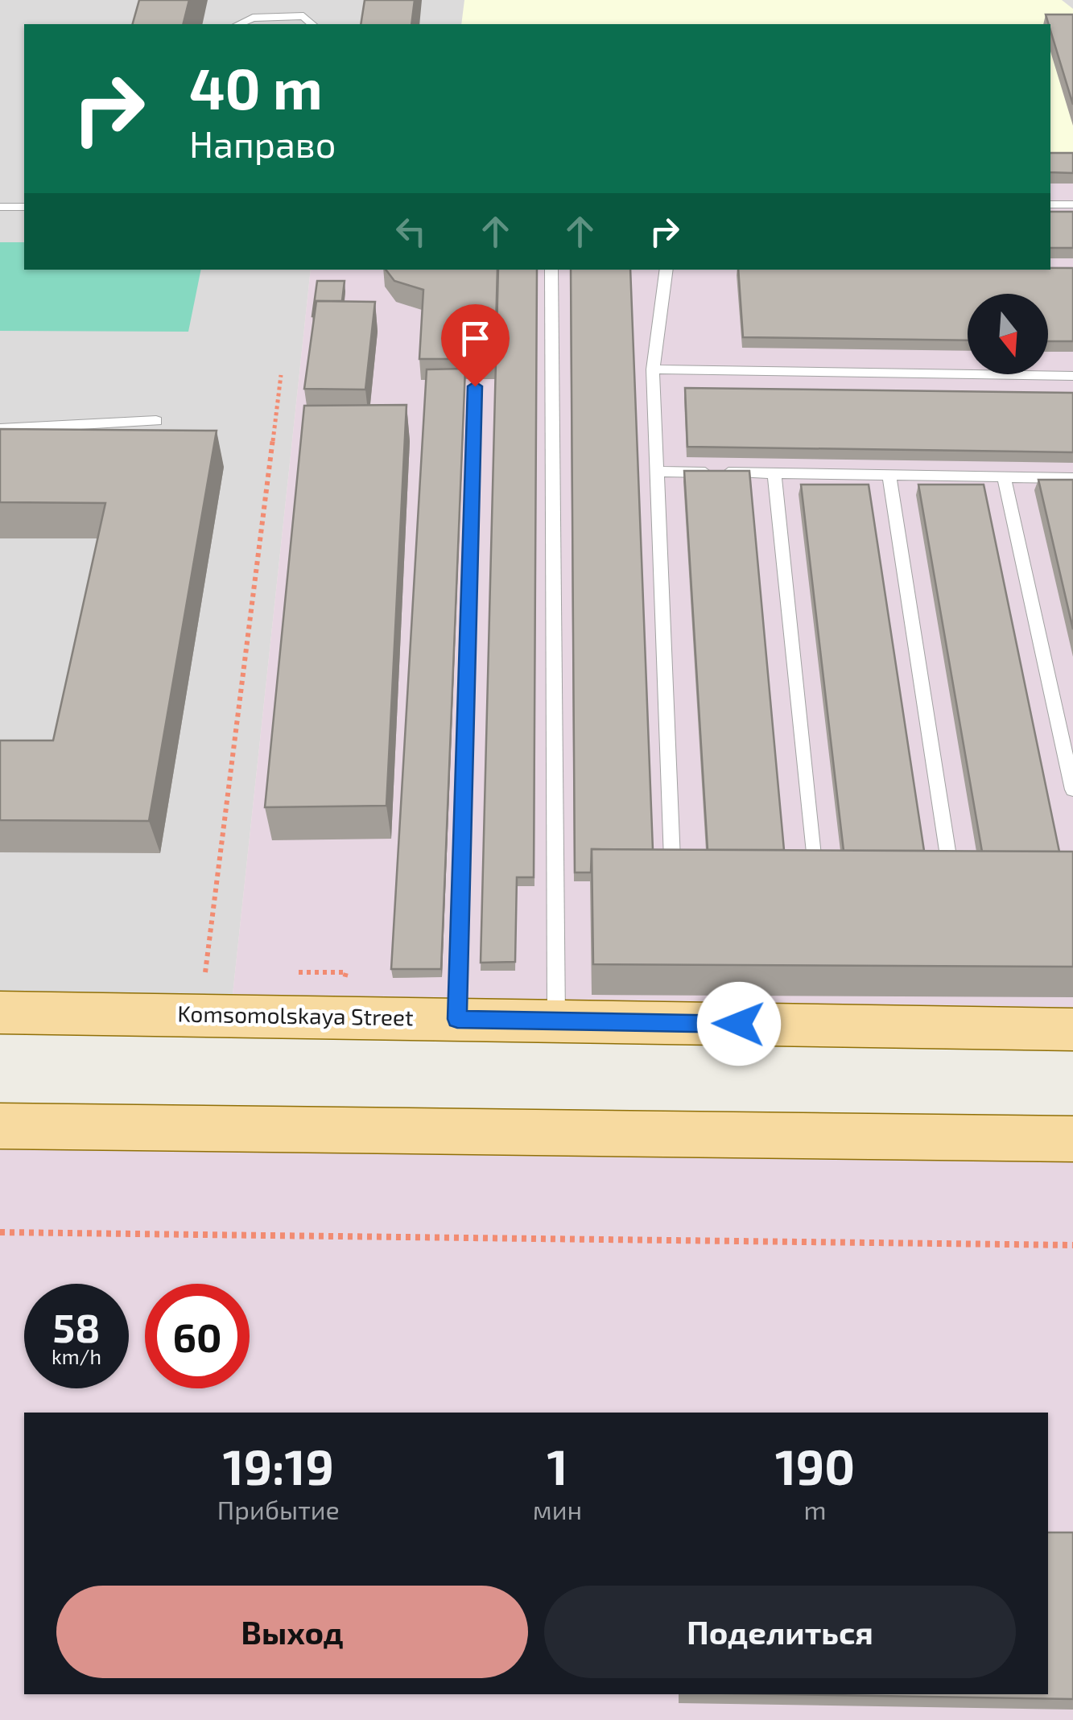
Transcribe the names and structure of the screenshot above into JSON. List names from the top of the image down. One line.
{"streets":{"main road":["Komsomolskaya Street"]},"north":"bottom","page":{"turn":["40 m","Направо"],"speed":"58 km/h","limit":"60","eta":["19:19","Прибытие","1","мин","190","m"],"buttons":["Выход","Поделиться"]}}
